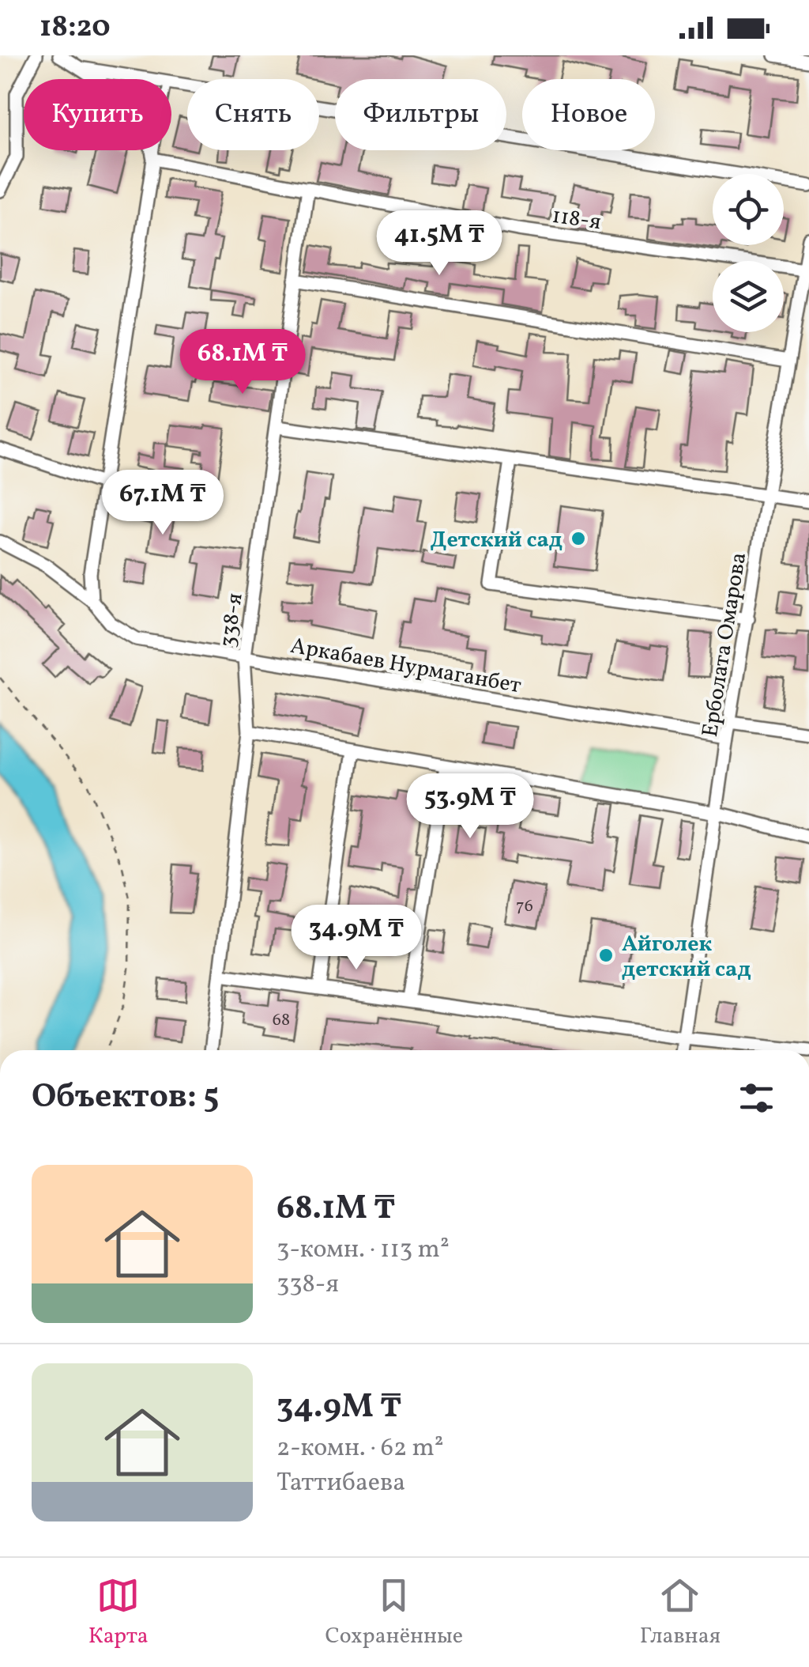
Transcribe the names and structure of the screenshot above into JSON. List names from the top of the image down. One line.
{"streets":{"street":["118-я","338-я","Ерболата Омарова","Аркабаев Нурмаганбет"]},"crossings":[["118-я","338-я"],["118-я","Ерболата Омарова"],["338-я","Аркабаев Нурмаганбет"],["Ерболата Омарова","Аркабаев Нурмаганбет"]],"places":["Детский сад","Айголек детский сад"],"house_numbers":["76","68"],"page":{"status":"18:20","chip":["Купить","Снять","Фильтры","Новое"],"price":["41.5M ₸","68.1M ₸","67.1M ₸","53.9M ₸","34.9M ₸"],"heading":"Объектов: 5","list":[{"name":"68.1M ₸","note":"3-комн. · 113 m² · 338-я"},{"name":"34.9M ₸","note":"2-комн. · 62 m² · Таттибаева"}],"tabs":["Карта","Сохранённые","Главная"]}}
